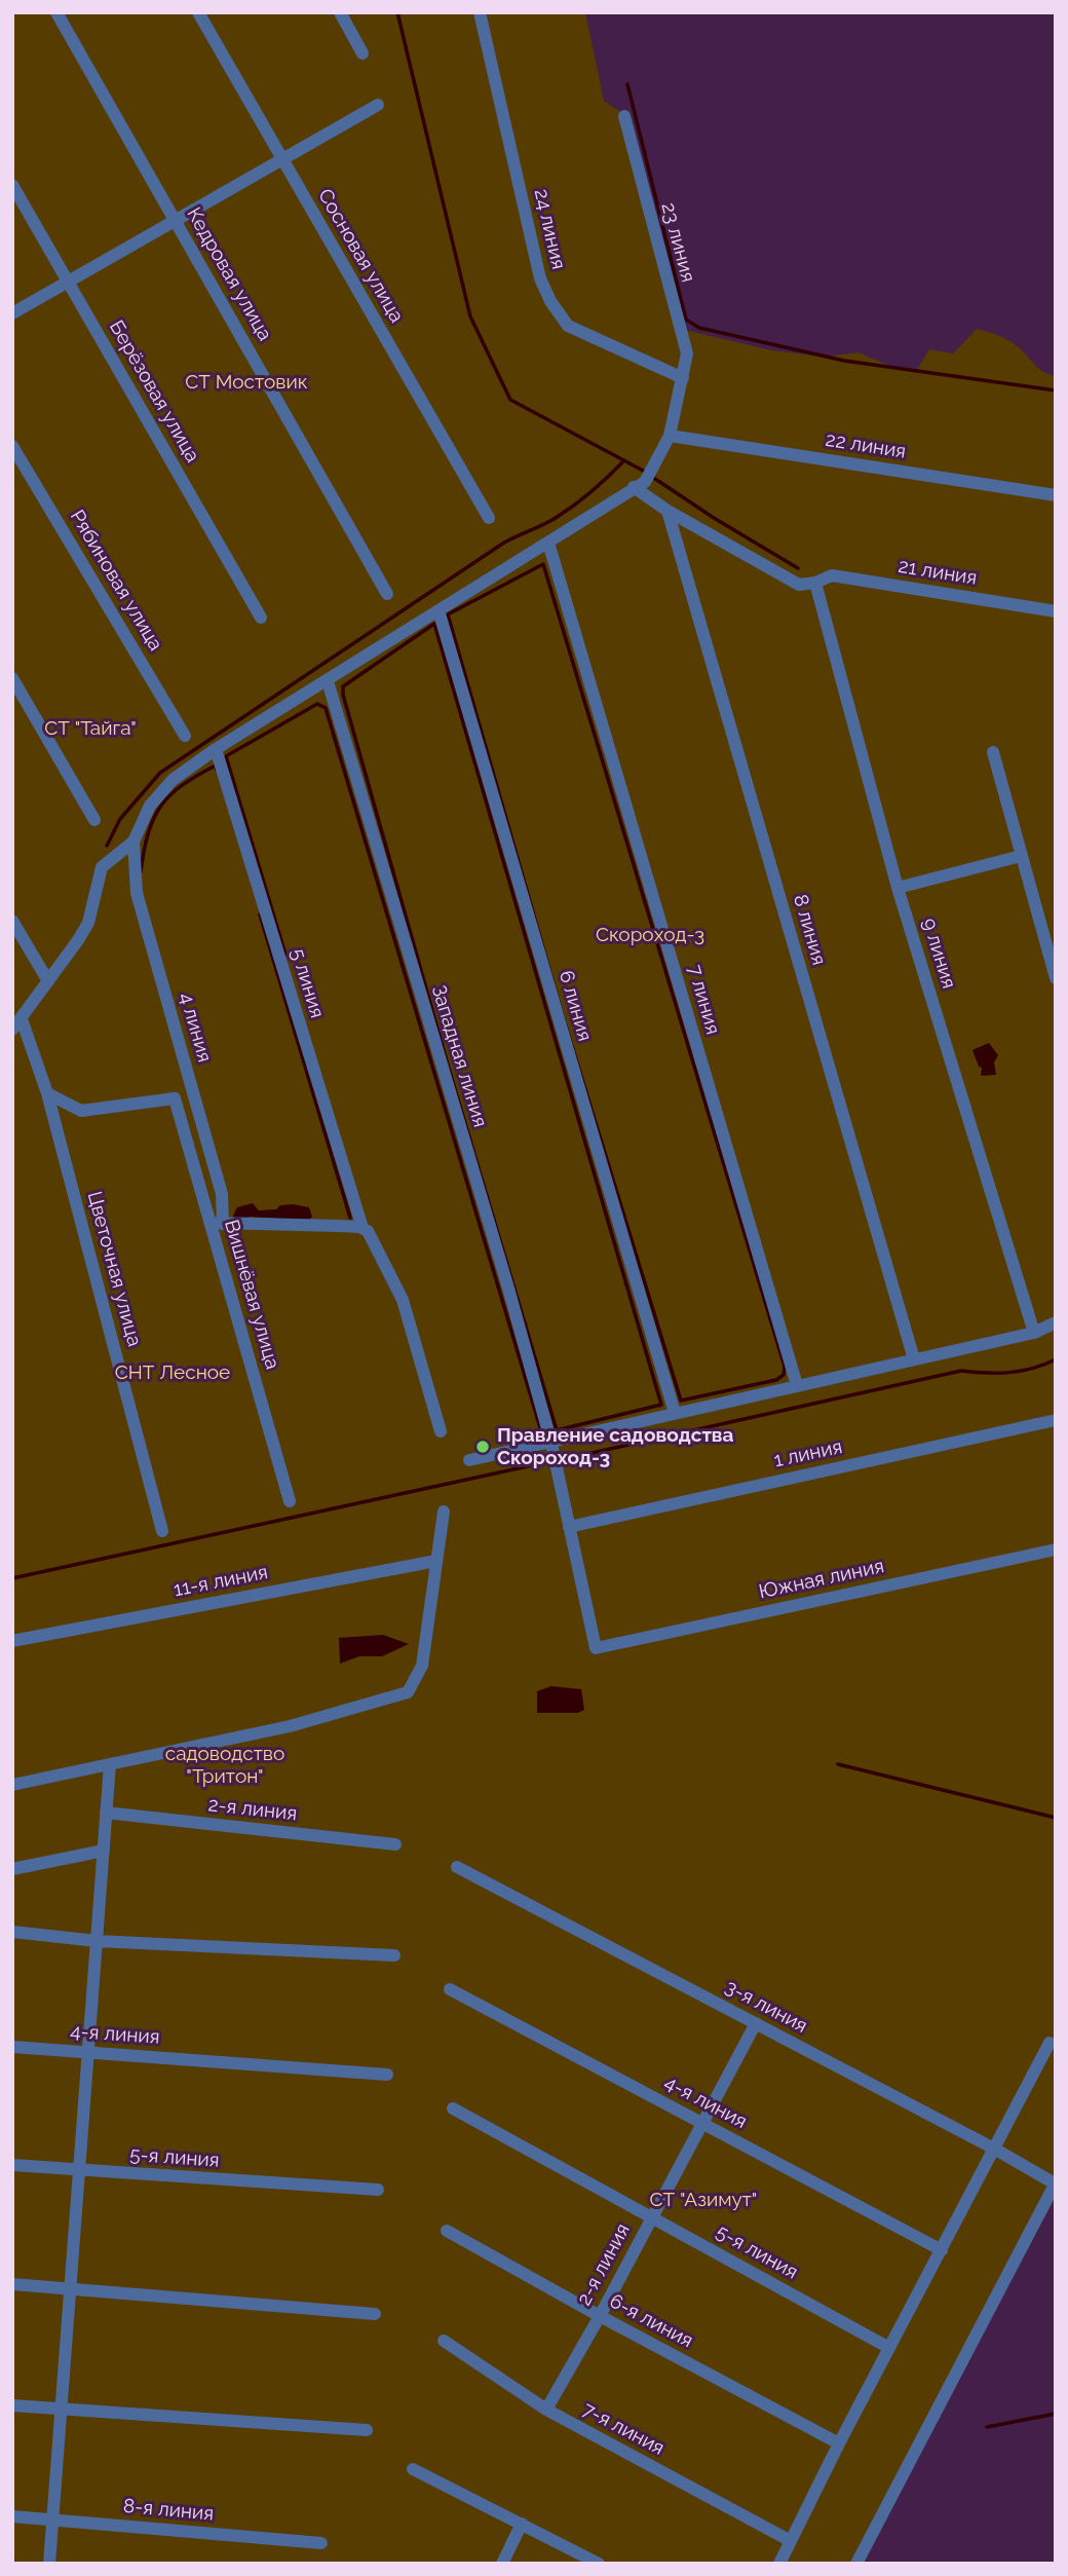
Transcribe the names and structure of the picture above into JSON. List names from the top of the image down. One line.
{"streets":{"street":["24 линия","23 линия","Сосновая улица","Кедровая улица","Берёзовая улица","22 линия","21 линия","Рябиновая улица","8 линия","9 линия","5 линия","7 линия","6 линия","4 линия","Западная линия","Цветочная улица","Вишнёвая улица","1 линия","Южная линия","11-я линия","2-я линия","3-я линия","4-я линия","5-я линия","6-я линия","7-я линия","8-я линия"]},"crossings":[["24 линия","23 линия"],["23 линия","22 линия"],["23 линия","21 линия"],["23 линия","5 линия"],["23 линия","7 линия"],["23 линия","6 линия"],["23 линия","4 линия"],["23 линия","Западная линия"],["21 линия","8 линия"],["21 линия","9 линия"],["4 линия","Вишнёвая улица"],["Западная линия","1 линия"],["Западная линия","Южная линия"],["Цветочная улица","Вишнёвая улица"],["2-я линия","3-я линия"],["2-я линия","4-я линия"],["2-я линия","5-я линия"],["2-я линия","6-я линия"],["2-я линия","7-я линия"]],"parks":["СТ Мостовик","СТ \"Тайга\"","Скороход-3","СНТ Лесное","садоводство \"Тритон\"","СТ \"Азимут\""],"places":["Правление садоводства Скороход-3"]}
